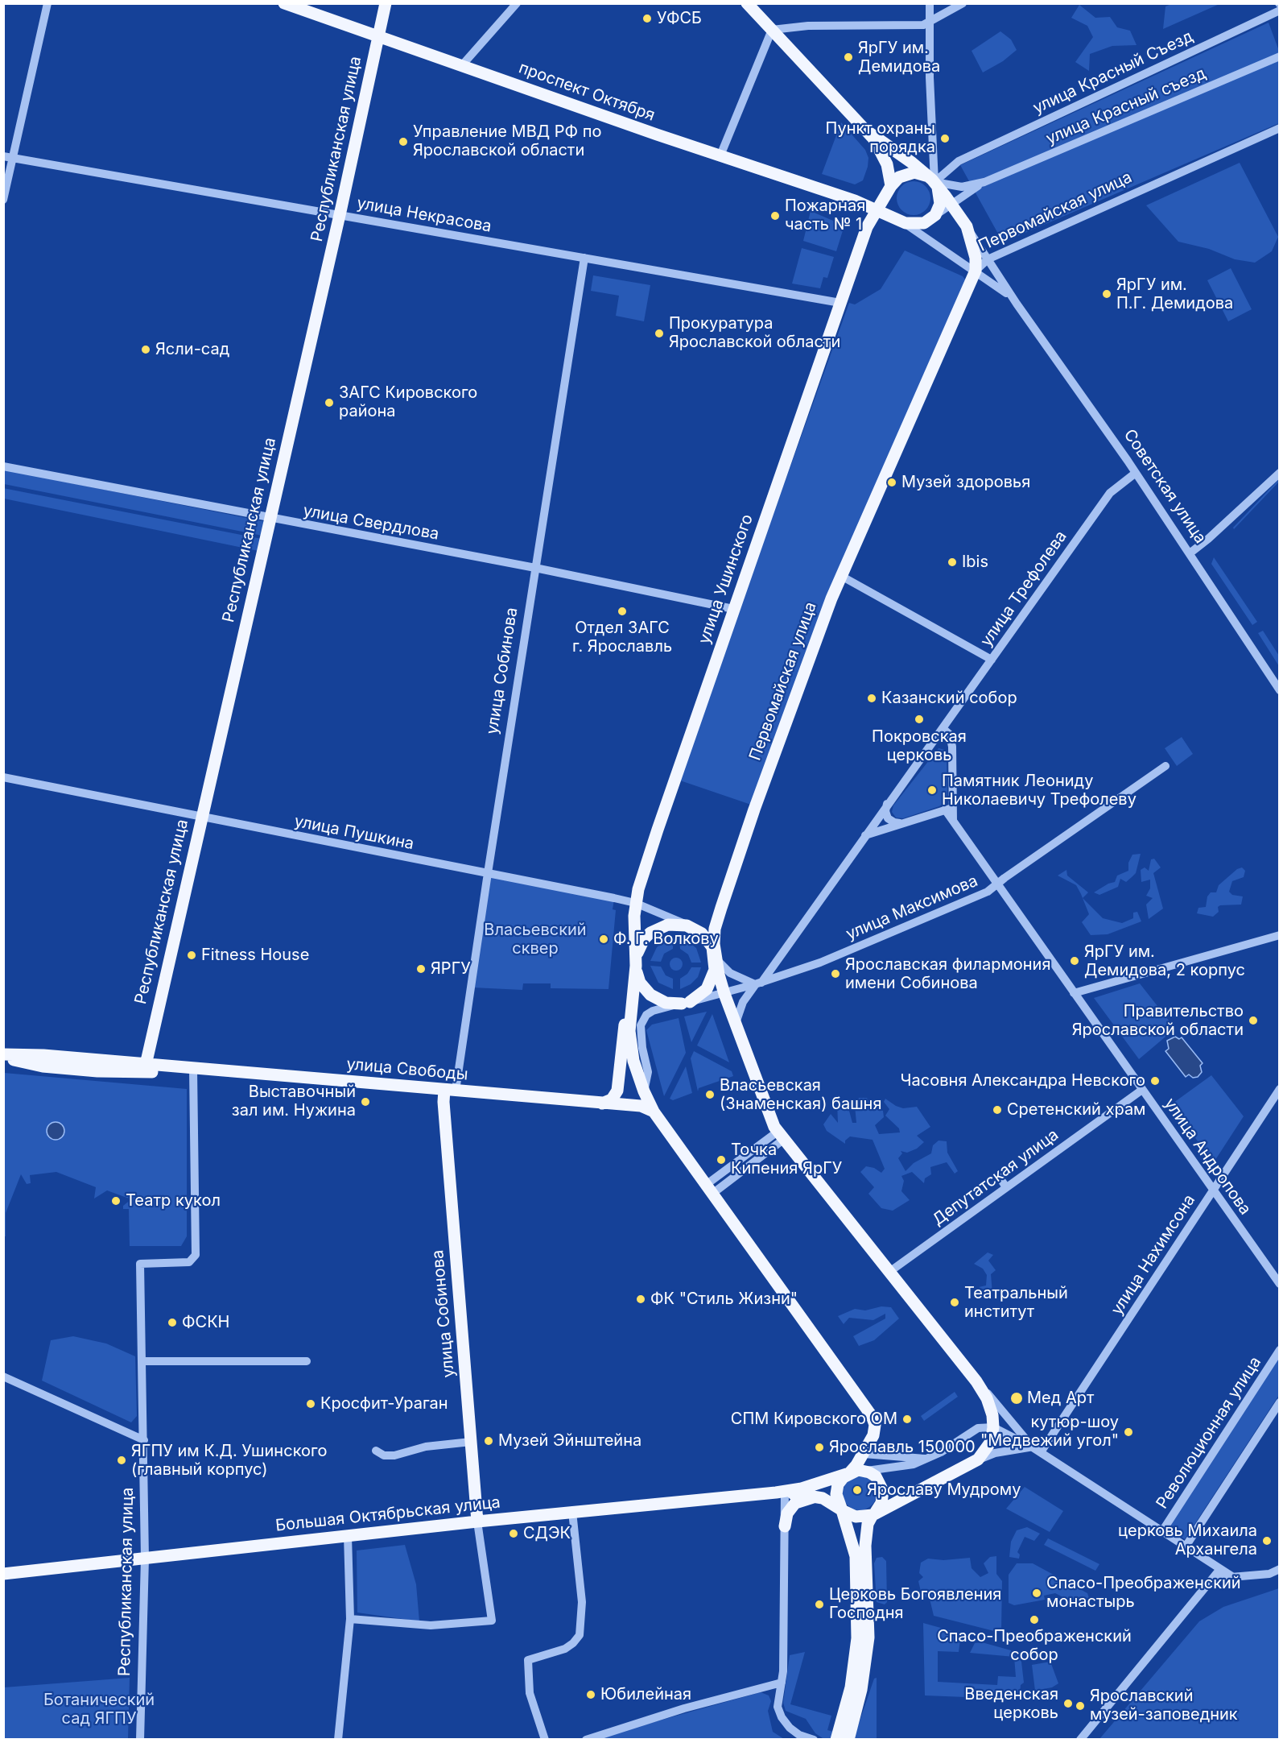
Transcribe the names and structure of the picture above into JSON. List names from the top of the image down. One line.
{"streets":{"main road":["проспект Октября","Республиканская улица","Первомайская улица","улица Ушинского","улица Собинова","улица Свободы","Большая Октябрьская улица"],"street":["улица Красный Съезд","улица Красный съезд","улица Некрасова","Советская улица","улица Свердлова","улица Трефолева","улица Пушкина","улица Максимова","улица Андропова","Депутатская улица","улица Нахимсона","Революционная улица"]},"crossings":[["улица Красный Съезд","проспект Октября"],["улица Красный Съезд","Советская улица"],["улица Красный Съезд","улица Ушинского"],["проспект Октября","Республиканская улица"],["проспект Октября","Советская улица"],["проспект Октября","улица Ушинского"],["Республиканская улица","улица Некрасова"],["Республиканская улица","улица Свердлова"],["Республиканская улица","улица Пушкина"],["Республиканская улица","улица Свободы"],["Республиканская улица","Большая Октябрьская улица"],["Первомайская улица","Советская улица"],["Первомайская улица","улица Ушинского"],["Первомайская улица","улица Трефолева"],["Первомайская улица","улица Пушкина"],["Первомайская улица","улица Максимова"],["Первомайская улица","Депутатская улица"],["Первомайская улица","улица Нахимсона"],["Первомайская улица","Революционная улица"],["улица Некрасова","улица Ушинского"],["улица Некрасова","улица Собинова"],["Советская улица","улица Ушинского"],["Советская улица","улица Трефолева"],["улица Свердлова","улица Ушинского"],["улица Свердлова","улица Собинова"],["улица Ушинского","улица Пушкина"],["улица Ушинского","улица Максимова"],["улица Трефолева","улица Максимова"],["улица Собинова","улица Пушкина"],["улица Собинова","улица Свободы"],["улица Собинова","Большая Октябрьская улица"],["улица Пушкина","улица Максимова"],["улица Максимова","улица Свободы"],["улица Максимова","улица Андропова"],["улица Андропова","Депутатская улица"],["улица Андропова","улица Нахимсона"]],"parks":["Власьевский сквер","Ботанический сад ЯГПУ"],"places":["УФСБ","ЯрГУ им. Демидова","Пункт охраны порядка","Управление МВД РФ по Ярославской области","Пожарная часть № 1","ЯрГУ им. П.Г. Демидова","Прокуратура Ярославской области","Ясли-сад","ЗАГС Кировского района","Музей здоровья","Ibis","Отдел ЗАГС г. Ярославль","Казанский собор","Покровская церковь","Памятник Леониду Николаевичу Трефолеву","Ф. Г. Волкову","Fitness House","ЯрГУ им. Демидова, 2 корпус","ЯРГУ","Ярославская филармония имени Собинова","Правительство Ярославской области","Часовня Александра Невского","Власьевская (Знаменская) башня","Выставочный зал им. Нужина","Сретенский храм","Точка Кипения ЯрГУ","Театр кукол","ФК \"Стиль Жизни\"","Театральный институт","ФСКН","Мед Арт","Кросфит-Ураган","СПМ Кировского ОМ","кутюр-шоу \"Медвежий угол\"","Музей Эйнштейна","Ярославль 150000","ЯГПУ им К.Д. Ушинского (главный корпус)","Ярославу Мудрому","СДЭК","церковь Михаила Архангела","Спасо-Преображенский монастырь","Церковь Богоявления Господня","Спасо-Преображенский собор","Юбилейная","Введенская церковь","Ярославский музей-заповедник"]}
